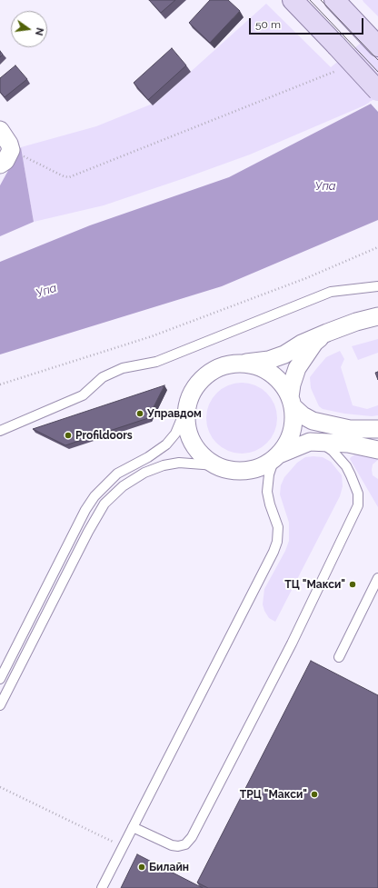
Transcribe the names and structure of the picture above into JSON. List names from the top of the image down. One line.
{"water":["Упа"],"places":["Управдом","Profildoors","ТЦ \"Макси\"","ТРЦ \"Макси\"","Билайн"],"scale_bar":"50 m","north":"right"}
